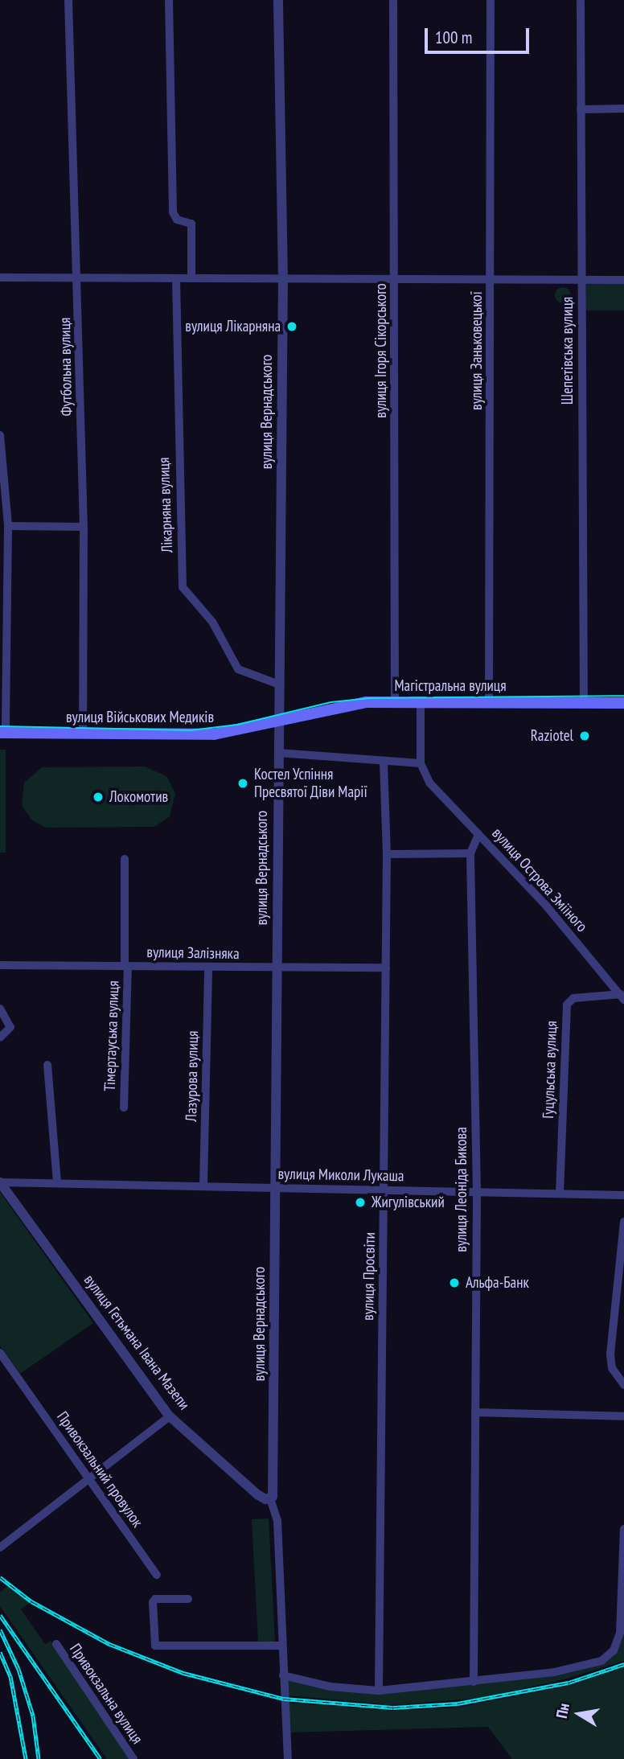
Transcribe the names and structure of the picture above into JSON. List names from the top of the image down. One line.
{"streets":{"main road":["Магістральна вулиця","вулиця Військових Медиків"],"street":["вулиця Ігоря Сікорського","вулиця Заньковецької","Шепетівська вулиця","Футбольна вулиця","вулиця Вернадського","Лікарняна вулиця","вулиця Острова Зміїного","вулиця Залізняка","Тімертауська вулиця","Гуцульська вулиця","Лазурова вулиця","вулиця Миколи Лукаша","вулиця Леоніда Бикова","вулиця Просвіти","вулиця Гетьмана Івана Мазепи","Привокзальний провулок","Привокзальна вулиця"]},"crossings":[["вулиця Ігоря Сікорського","Магістральна вулиця"],["вулиця Заньковецької","Магістральна вулиця"],["Шепетівська вулиця","Магістральна вулиця"],["Футбольна вулиця","вулиця Військових Медиків"],["вулиця Вернадського","Лікарняна вулиця"],["вулиця Вернадського","Магістральна вулиця"],["вулиця Вернадського","вулиця Військових Медиків"],["вулиця Вернадського","вулиця Залізняка"],["вулиця Вернадського","вулиця Миколи Лукаша"],["вулиця Вернадського","вулиця Гетьмана Івана Мазепи"],["Магістральна вулиця","вулиця Військових Медиків"],["вулиця Острова Зміїного","Гуцульська вулиця"],["вулиця Острова Зміїного","вулиця Леоніда Бикова"],["вулиця Залізняка","Тімертауська вулиця"],["вулиця Залізняка","Лазурова вулиця"],["вулиця Залізняка","вулиця Просвіти"],["Гуцульська вулиця","вулиця Миколи Лукаша"],["Лазурова вулиця","вулиця Миколи Лукаша"],["вулиця Миколи Лукаша","вулиця Леоніда Бикова"],["вулиця Миколи Лукаша","вулиця Просвіти"],["вулиця Миколи Лукаша","вулиця Гетьмана Івана Мазепи"]],"places":["вулиця Лікарняна","Raziotel","Костел Успіння Пресвятої Діви Марії","Локомотив","Жигулівський","Альфа-Банк"],"scale_bar":"100 m","north":"left"}
